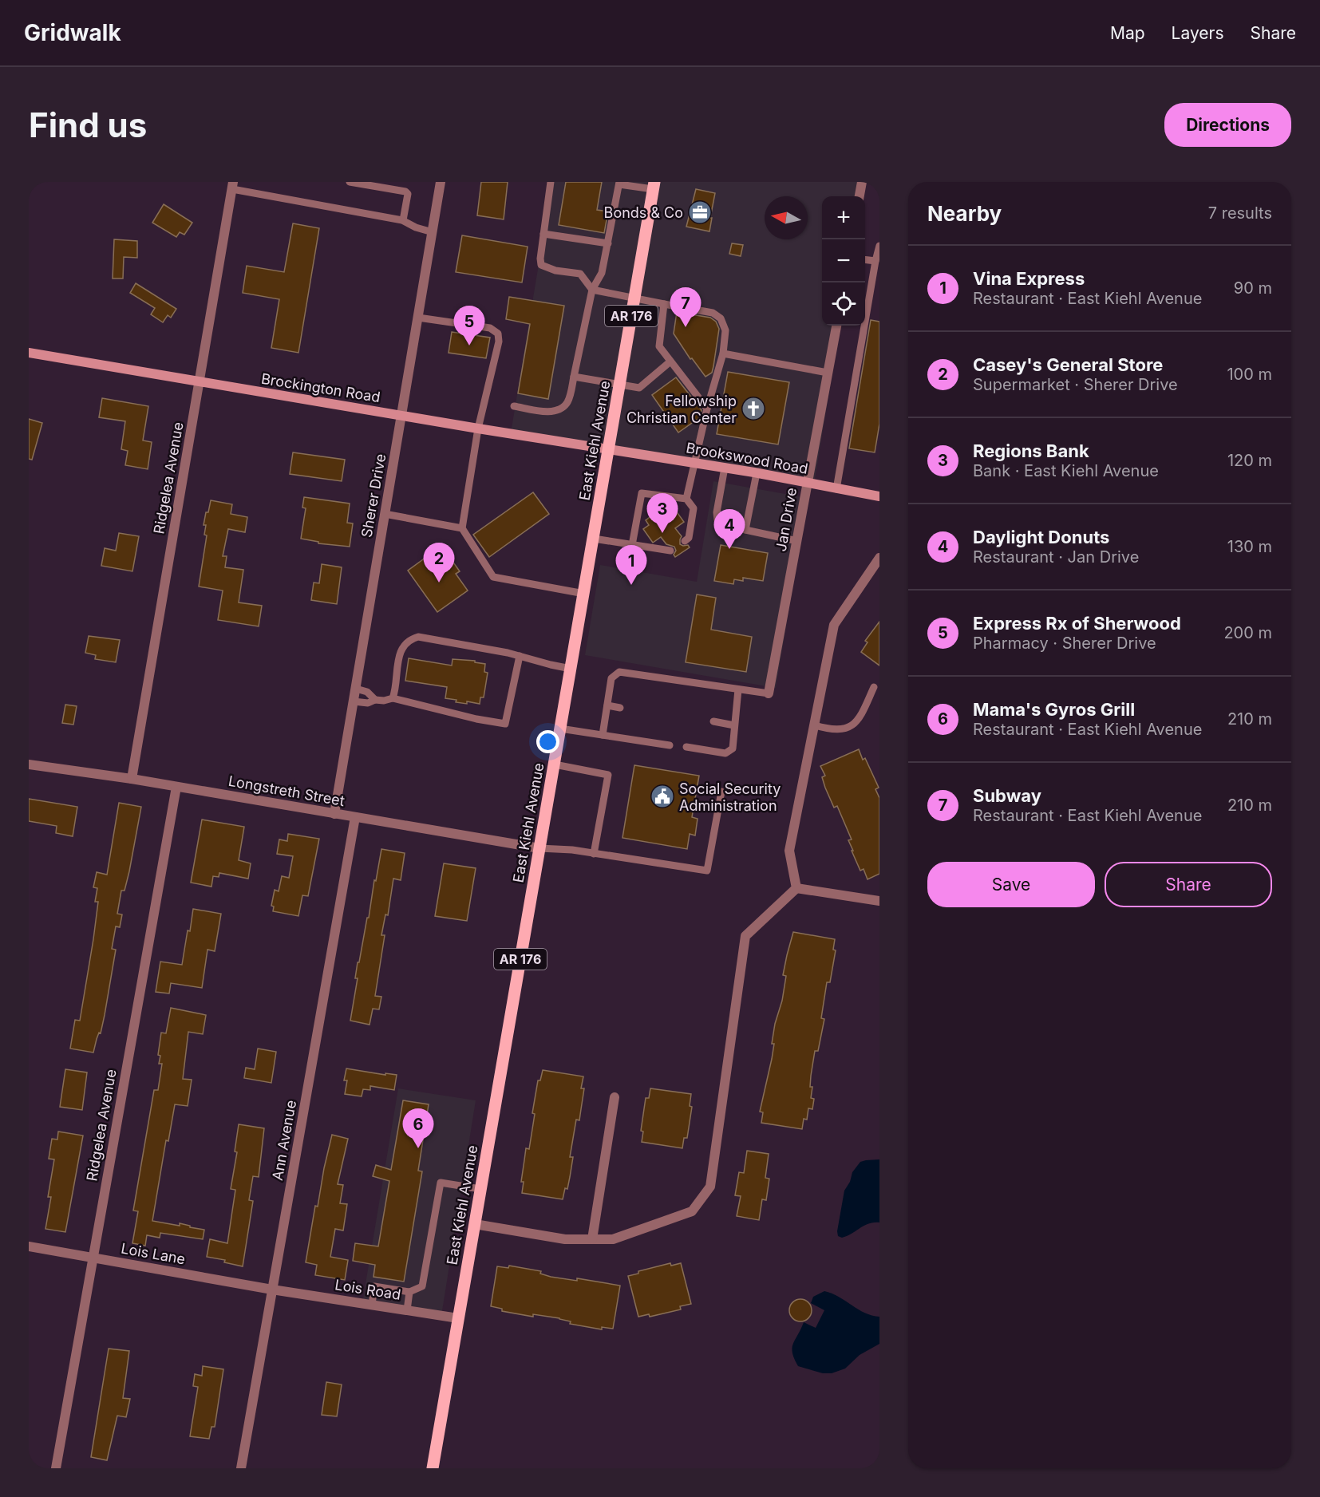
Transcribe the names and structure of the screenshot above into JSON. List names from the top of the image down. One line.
{"streets":{"main road":["AR 176","Brockington Road","East Kiehl Avenue","Brookswood Road"],"street":["Ridgelea Avenue","Sherer Drive","Jan Drive","Longstreth Street","Ann Avenue","Lois Lane","Lois Road"]},"crossings":[["Brockington Road","East Kiehl Avenue"],["Brockington Road","Brookswood Road"],["Brockington Road","Ridgelea Avenue"],["Brockington Road","Sherer Drive"],["East Kiehl Avenue","Brookswood Road"],["East Kiehl Avenue","Longstreth Street"],["East Kiehl Avenue","Lois Road"],["Brookswood Road","Jan Drive"],["Ridgelea Avenue","Longstreth Street"],["Ridgelea Avenue","Lois Lane"],["Sherer Drive","Longstreth Street"],["Longstreth Street","Ann Avenue"],["Ann Avenue","Lois Lane"],["Ann Avenue","Lois Road"],["Lois Lane","Lois Road"]],"places":{"office":["Bonds & Co"],"church":["Fellowship Christian Center"],"public building":["Social Security Administration"]},"north":"left","page":{"header":"Gridwalk","nav":["Map","Layers","Share"],"buttons":["Directions",["Save","Share"]],"title":"Find us","heading":["Nearby","7 results"],"map_buttons":["+","−"],"list":[{"mark":"1","name":"Vina Express","note":"Restaurant · East Kiehl Avenue","value":"90 m"},{"mark":"2","name":"Casey's General Store","note":"Supermarket · Sherer Drive","value":"100 m"},{"mark":"3","name":"Regions Bank","note":"Bank · East Kiehl Avenue","value":"120 m"},{"mark":"4","name":"Daylight Donuts","note":"Restaurant · Jan Drive","value":"130 m"},{"mark":"5","name":"Express Rx of Sherwood","note":"Pharmacy · Sherer Drive","value":"200 m"},{"mark":"6","name":"Mama's Gyros Grill","note":"Restaurant · East Kiehl Avenue","value":"210 m"},{"mark":"7","name":"Subway","note":"Restaurant · East Kiehl Avenue","value":"210 m"}],"pins":["7","5","3","4","2","1","6"]}}
